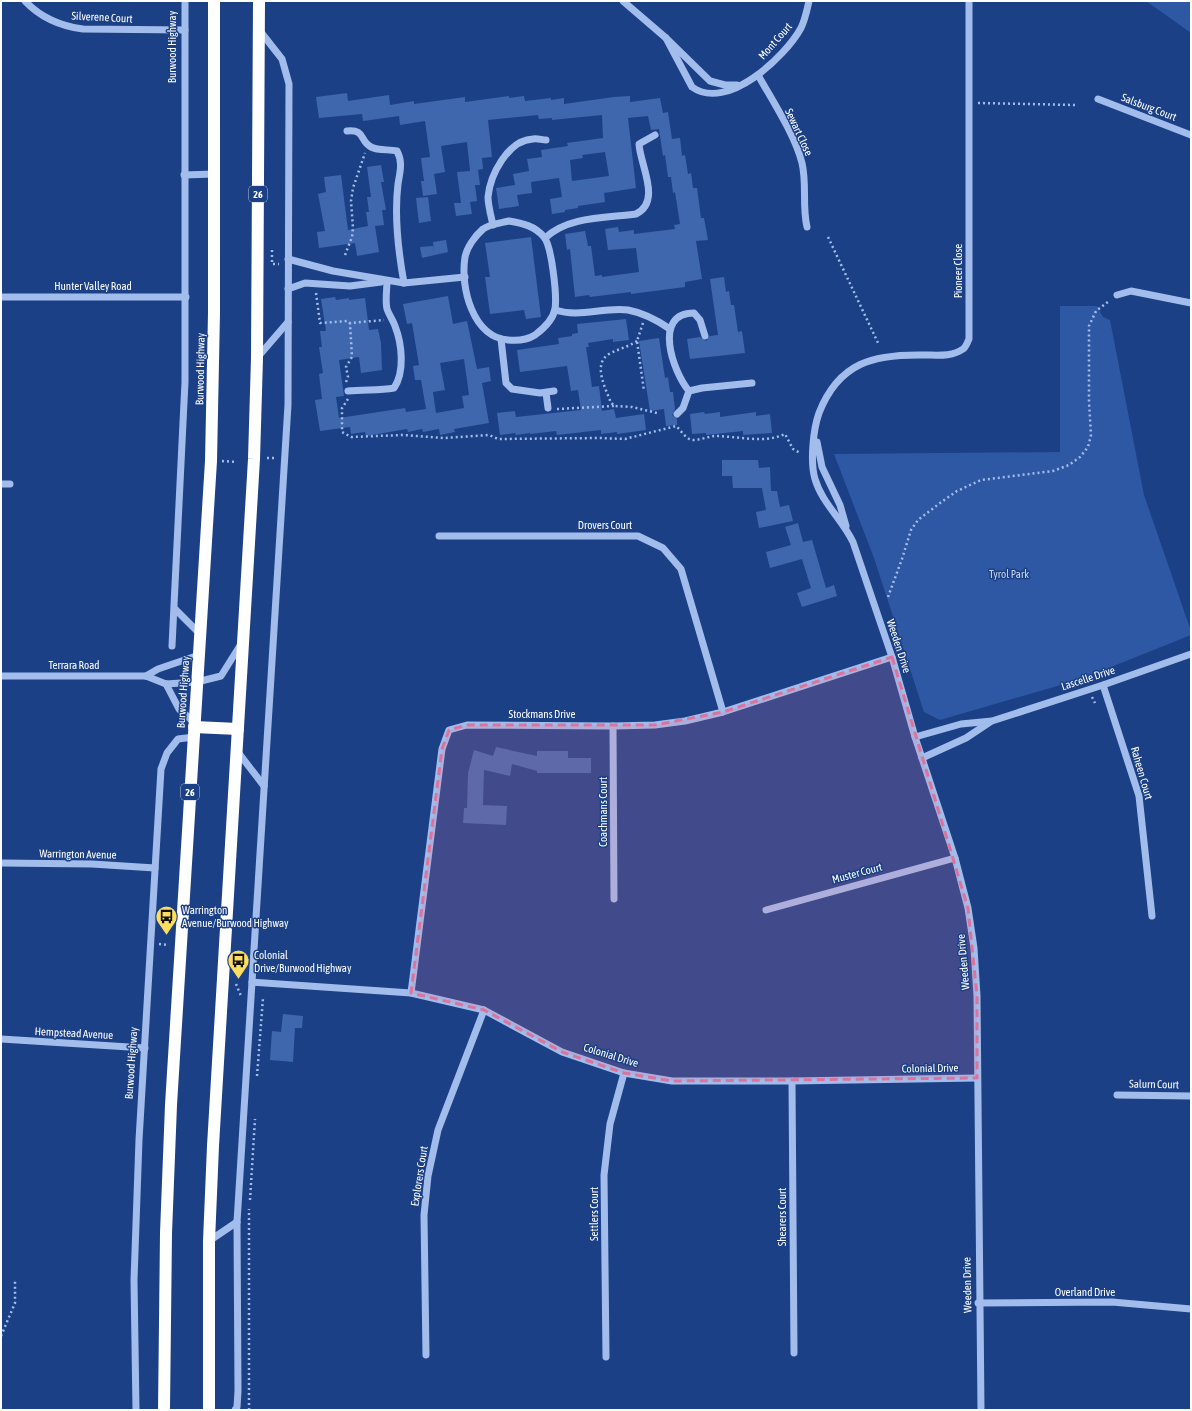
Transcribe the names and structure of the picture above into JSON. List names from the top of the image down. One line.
{"streets":{"highway":["Burwood Highway","26"],"street":["Silverene Court","Mont Court","Salsburg Court","Sewart Close","Pioneer Close","Hunter Valley Road","Drovers Court","Weeden Drive","Terrara Road","Lascelle Drive","Stockmans Drive","Raheen Court","Coachmans Court","Warrington Avenue","Muster Court","Hempstead Avenue","Colonial Drive","Salurn Court","Explorers Court","Settlers Court","Shearers Court","Overland Drive"]},"crossings":[["Silverene Court","Burwood Highway"],["Mont Court","Sewart Close"],["Burwood Highway","Hunter Valley Road"],["Burwood Highway","Terrara Road"],["Burwood Highway","Warrington Avenue"],["Burwood Highway","Hempstead Avenue"],["26","Terrara Road"],["Pioneer Close","Weeden Drive"],["Drovers Court","Stockmans Drive"],["Weeden Drive","Lascelle Drive"],["Weeden Drive","Stockmans Drive"],["Weeden Drive","Muster Court"],["Weeden Drive","Colonial Drive"],["Weeden Drive","Overland Drive"],["Lascelle Drive","Raheen Court"],["Stockmans Drive","Coachmans Court"],["Stockmans Drive","Colonial Drive"],["Colonial Drive","Explorers Court"],["Colonial Drive","Settlers Court"],["Colonial Drive","Shearers Court"]],"parks":["Tyrol Park"],"places":{"bus stop":["Warrington Avenue/Burwood Highway","Colonial Drive/Burwood Highway"]}}
